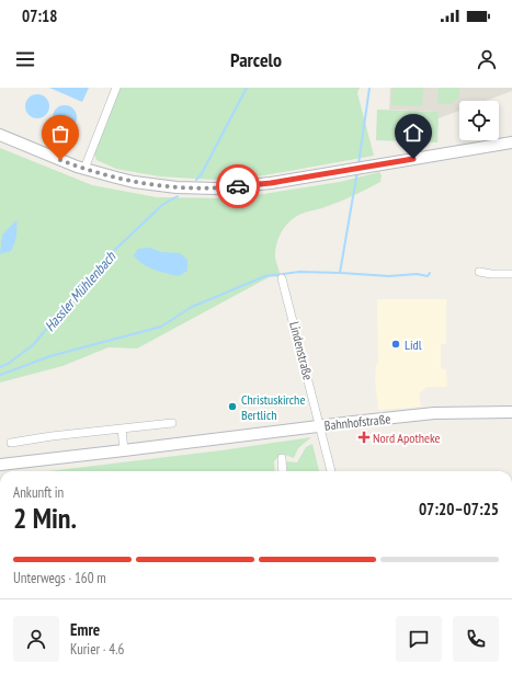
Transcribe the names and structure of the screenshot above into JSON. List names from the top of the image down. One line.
{"streets":{"main road":["Bahnhofstraße"],"street":["Lindenstraße"]},"crossings":[["Lindenstraße","Bahnhofstraße"]],"water":["Hassler Mühlenbach"],"places":{"other":["Lidl","Christuskirche Bertlich"],"health":["Nord Apotheke"]},"page":{"status":"07:18","header":"Parcelo","heading":["2 Min.","Ankunft in","07:20–07:25"],"panel":["Emre","Kurier · 4.6"],"bar":"Unterwegs · 160 m"}}
